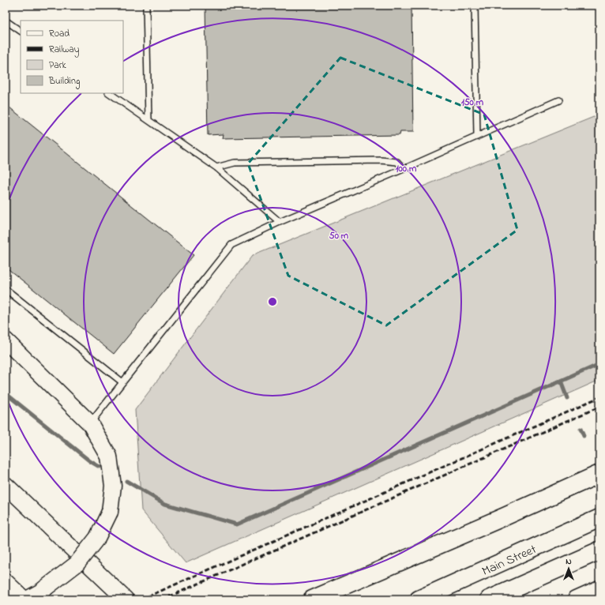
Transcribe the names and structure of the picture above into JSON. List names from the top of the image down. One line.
{"streets":{"highway":["Main Street"]},"legend":["Road","Railway","Park","Building"],"north":"top","rings":["150 m","100 m","50 m"]}
